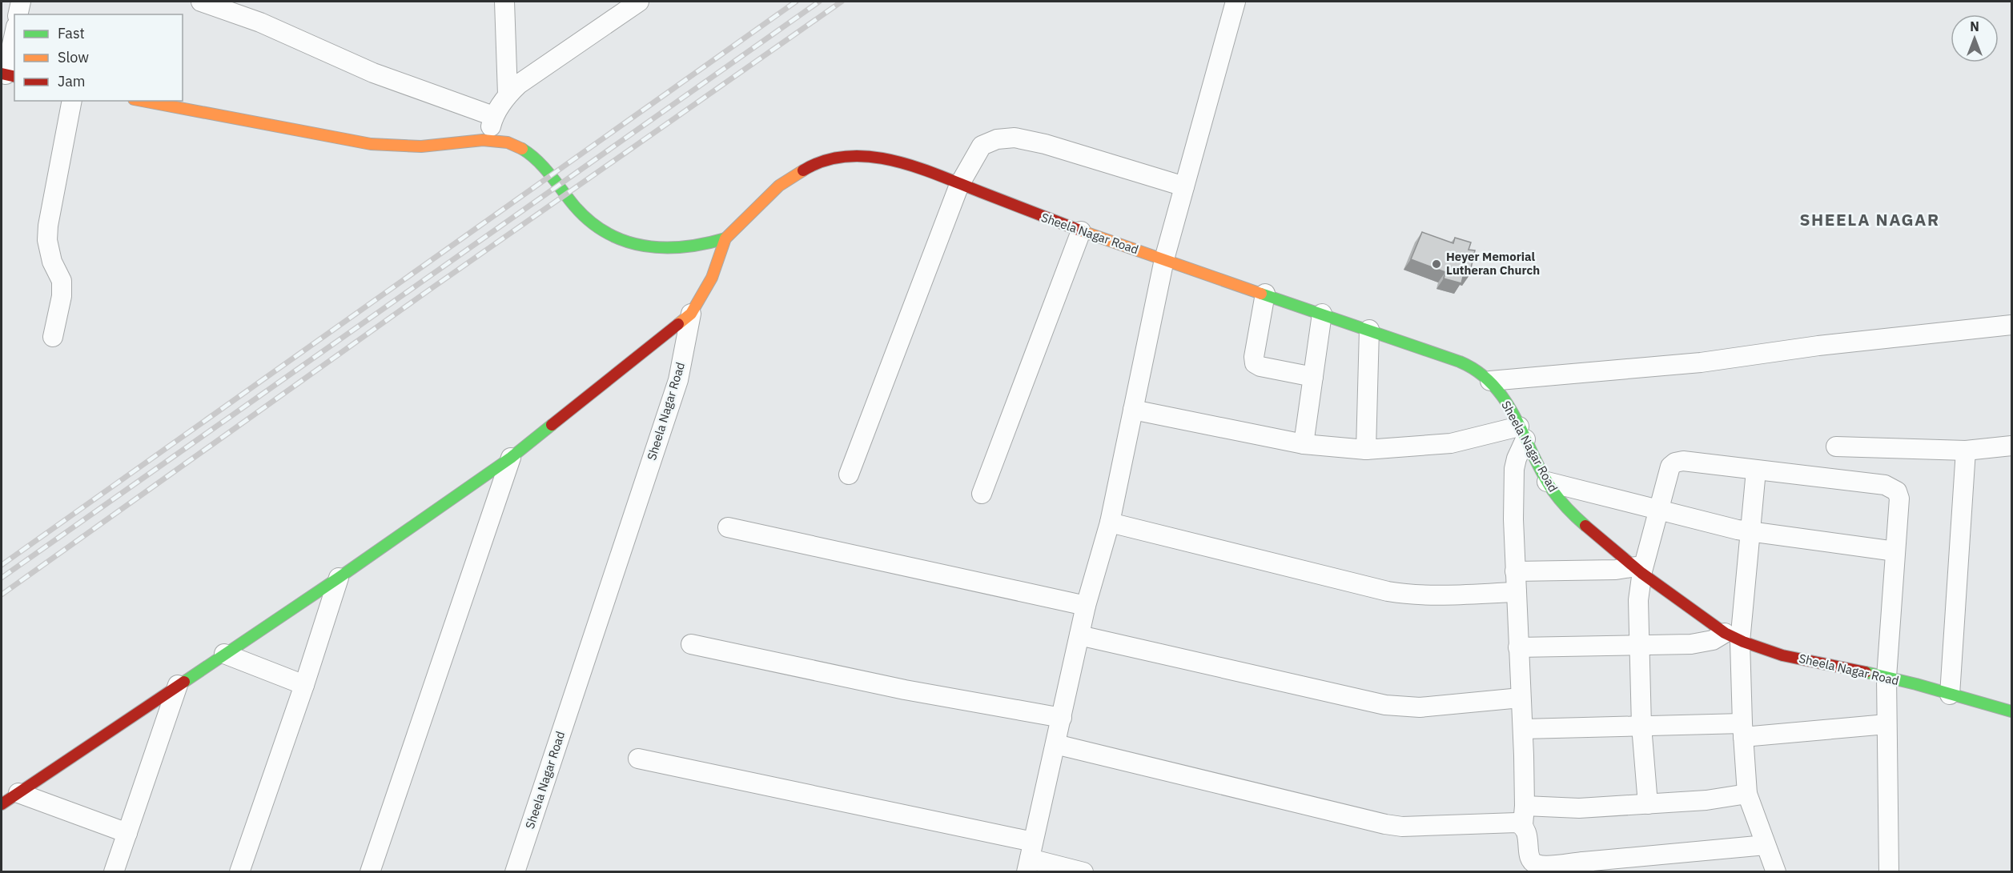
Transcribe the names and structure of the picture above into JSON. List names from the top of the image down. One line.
{"streets":{"main road":["Sheela Nagar Road"]},"districts":["SHEELA NAGAR"],"places":["Heyer Memorial Lutheran Church"],"legend":["Fast","Slow","Jam"],"north":"top"}
